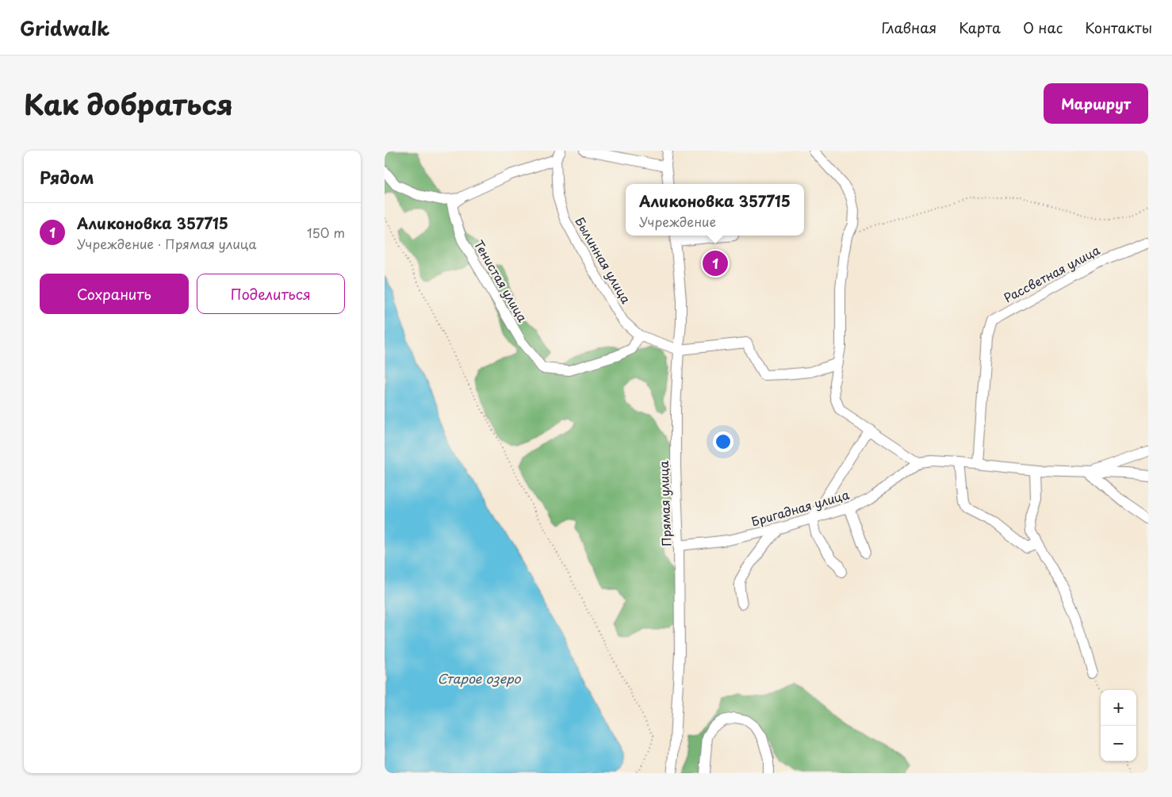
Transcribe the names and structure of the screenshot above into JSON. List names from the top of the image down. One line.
{"streets":{"street":["Былинная улица","Рассветная улица","Тенистая улица","Прямая улица","Бригадная улица"]},"crossings":[["Былинная улица","Тенистая улица"],["Былинная улица","Прямая улица"],["Прямая улица","Бригадная улица"]],"water":["Старое озеро"],"page":{"header":"Gridwalk","nav":["Главная","Карта","О нас","Контакты"],"title":"Как добраться","buttons":["Маршрут",["Сохранить","Поделиться"]],"heading":"Рядом","popup":["Аликоновка 357715","Учреждение"],"list":[{"mark":"1","name":"Аликоновка 357715","note":"Учреждение · Прямая улица","value":"150 m"}],"pins":"1","map_buttons":["+","−"]}}
